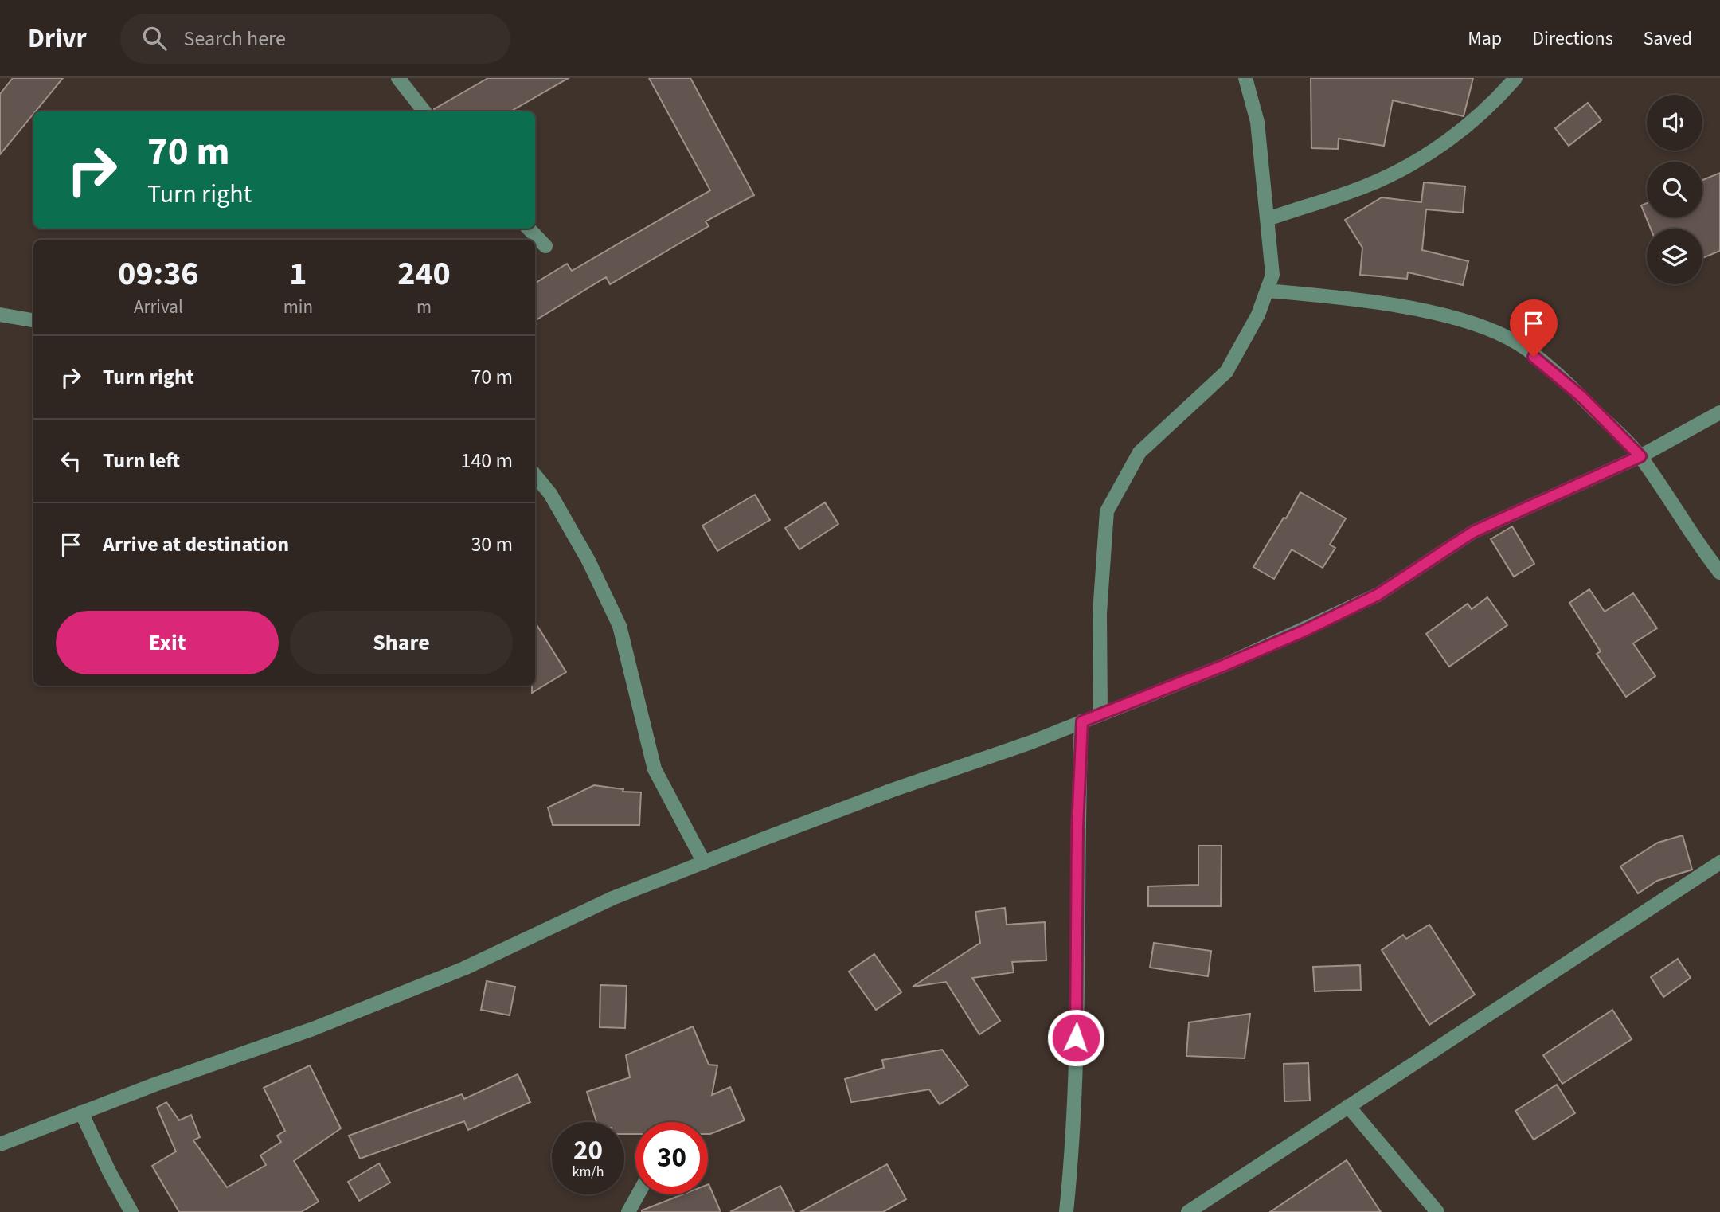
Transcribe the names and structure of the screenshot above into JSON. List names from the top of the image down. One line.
{"page":{"header":"Drivr","search":"Search here","nav":["Map","Directions","Saved"],"turn":["70 m","Turn right"],"eta":["09:36","Arrival","1","min","240","m"],"list":[{"name":"Turn right","value":"70 m"},{"name":"Turn left","value":"140 m"},{"name":"Arrive at destination","value":"30 m"}],"buttons":["Exit","Share"],"speed":"20 km/h","limit":"30"}}
